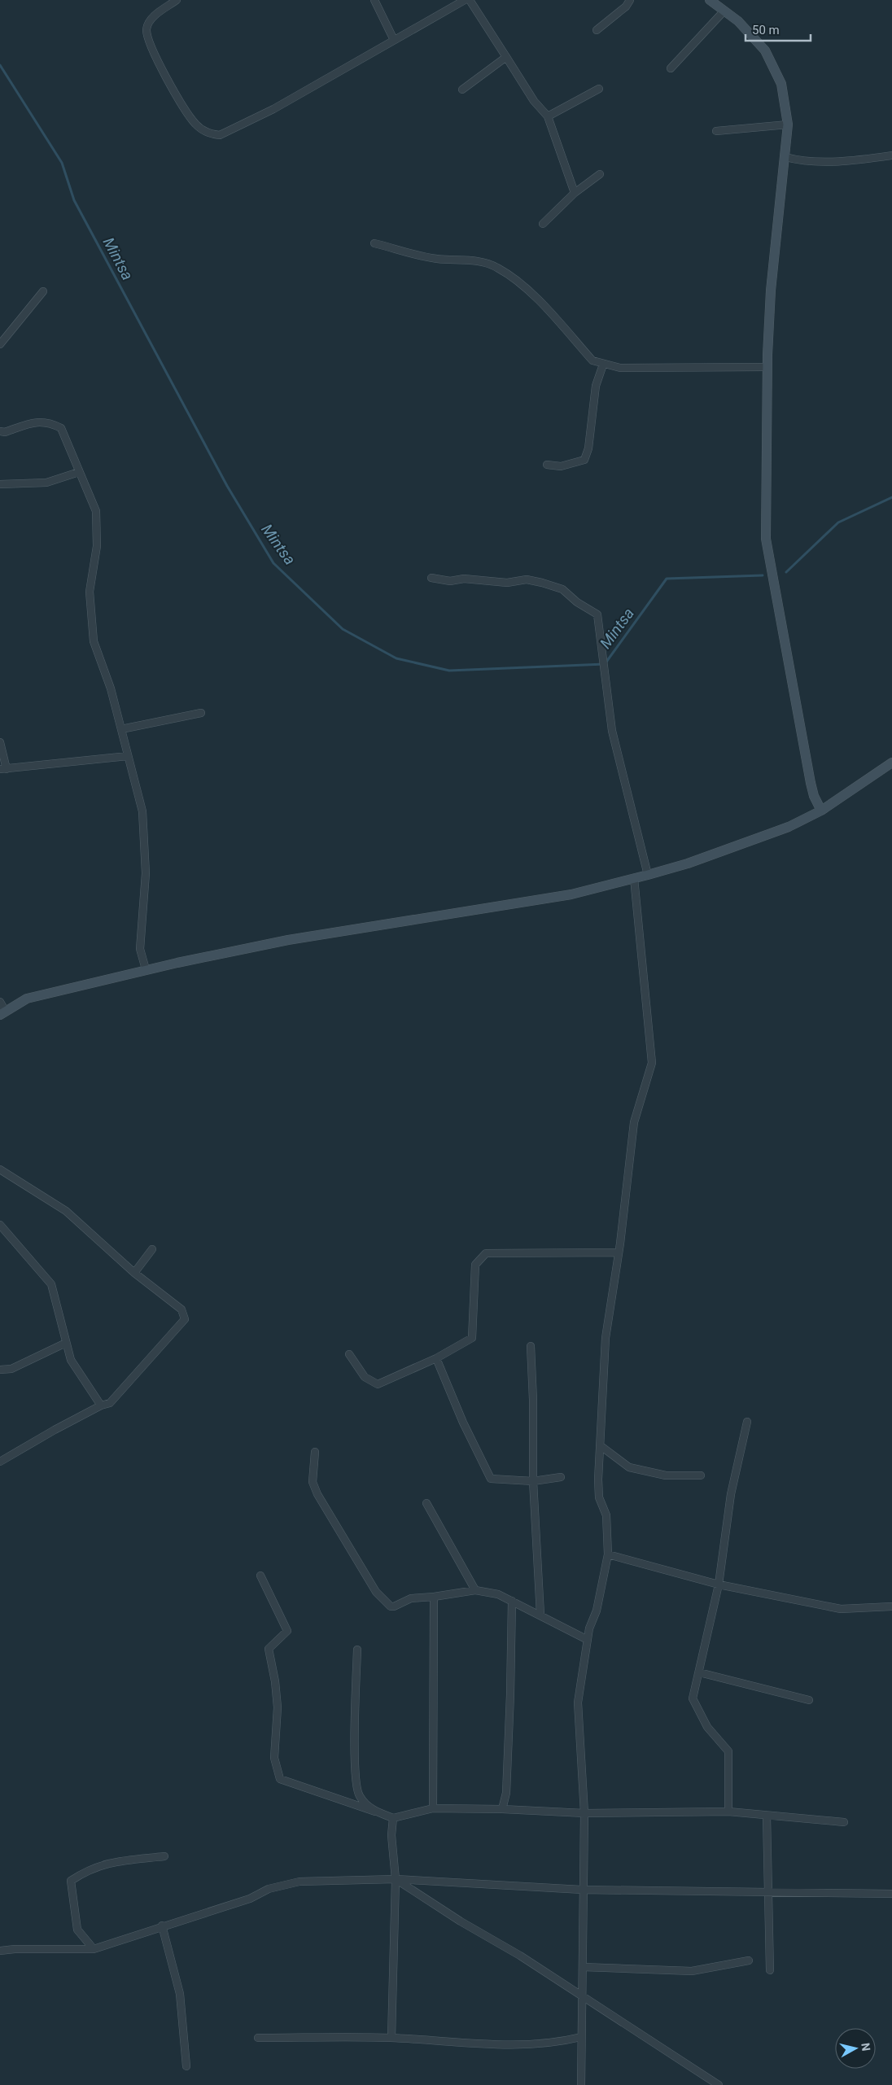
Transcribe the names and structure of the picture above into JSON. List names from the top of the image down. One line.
{"water":["Mintsa"],"scale_bar":"50 m","north":"right"}
